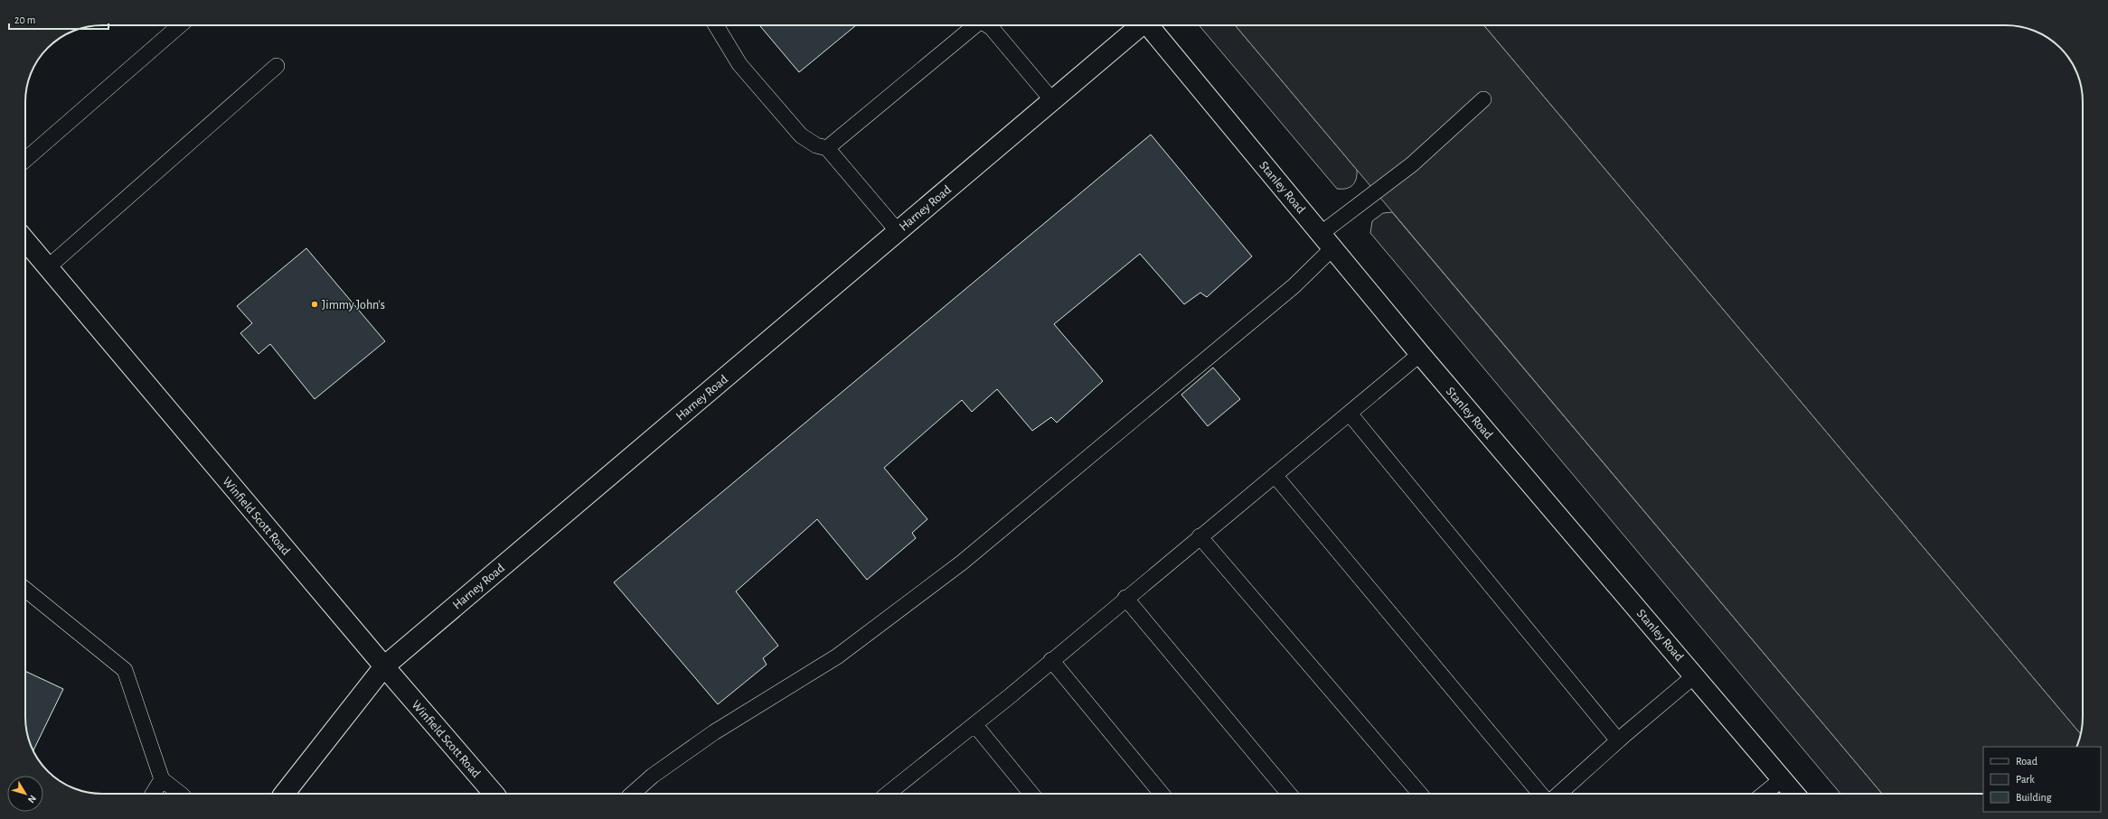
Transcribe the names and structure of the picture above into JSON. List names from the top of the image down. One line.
{"streets":{"street":["Stanley Road","Harney Road","Winfield Scott Road"]},"crossings":[["Harney Road","Winfield Scott Road"]],"places":["Jimmy John's"],"legend":["Road","Park","Building"],"scale_bar":"20 m","north":"bottom right"}
